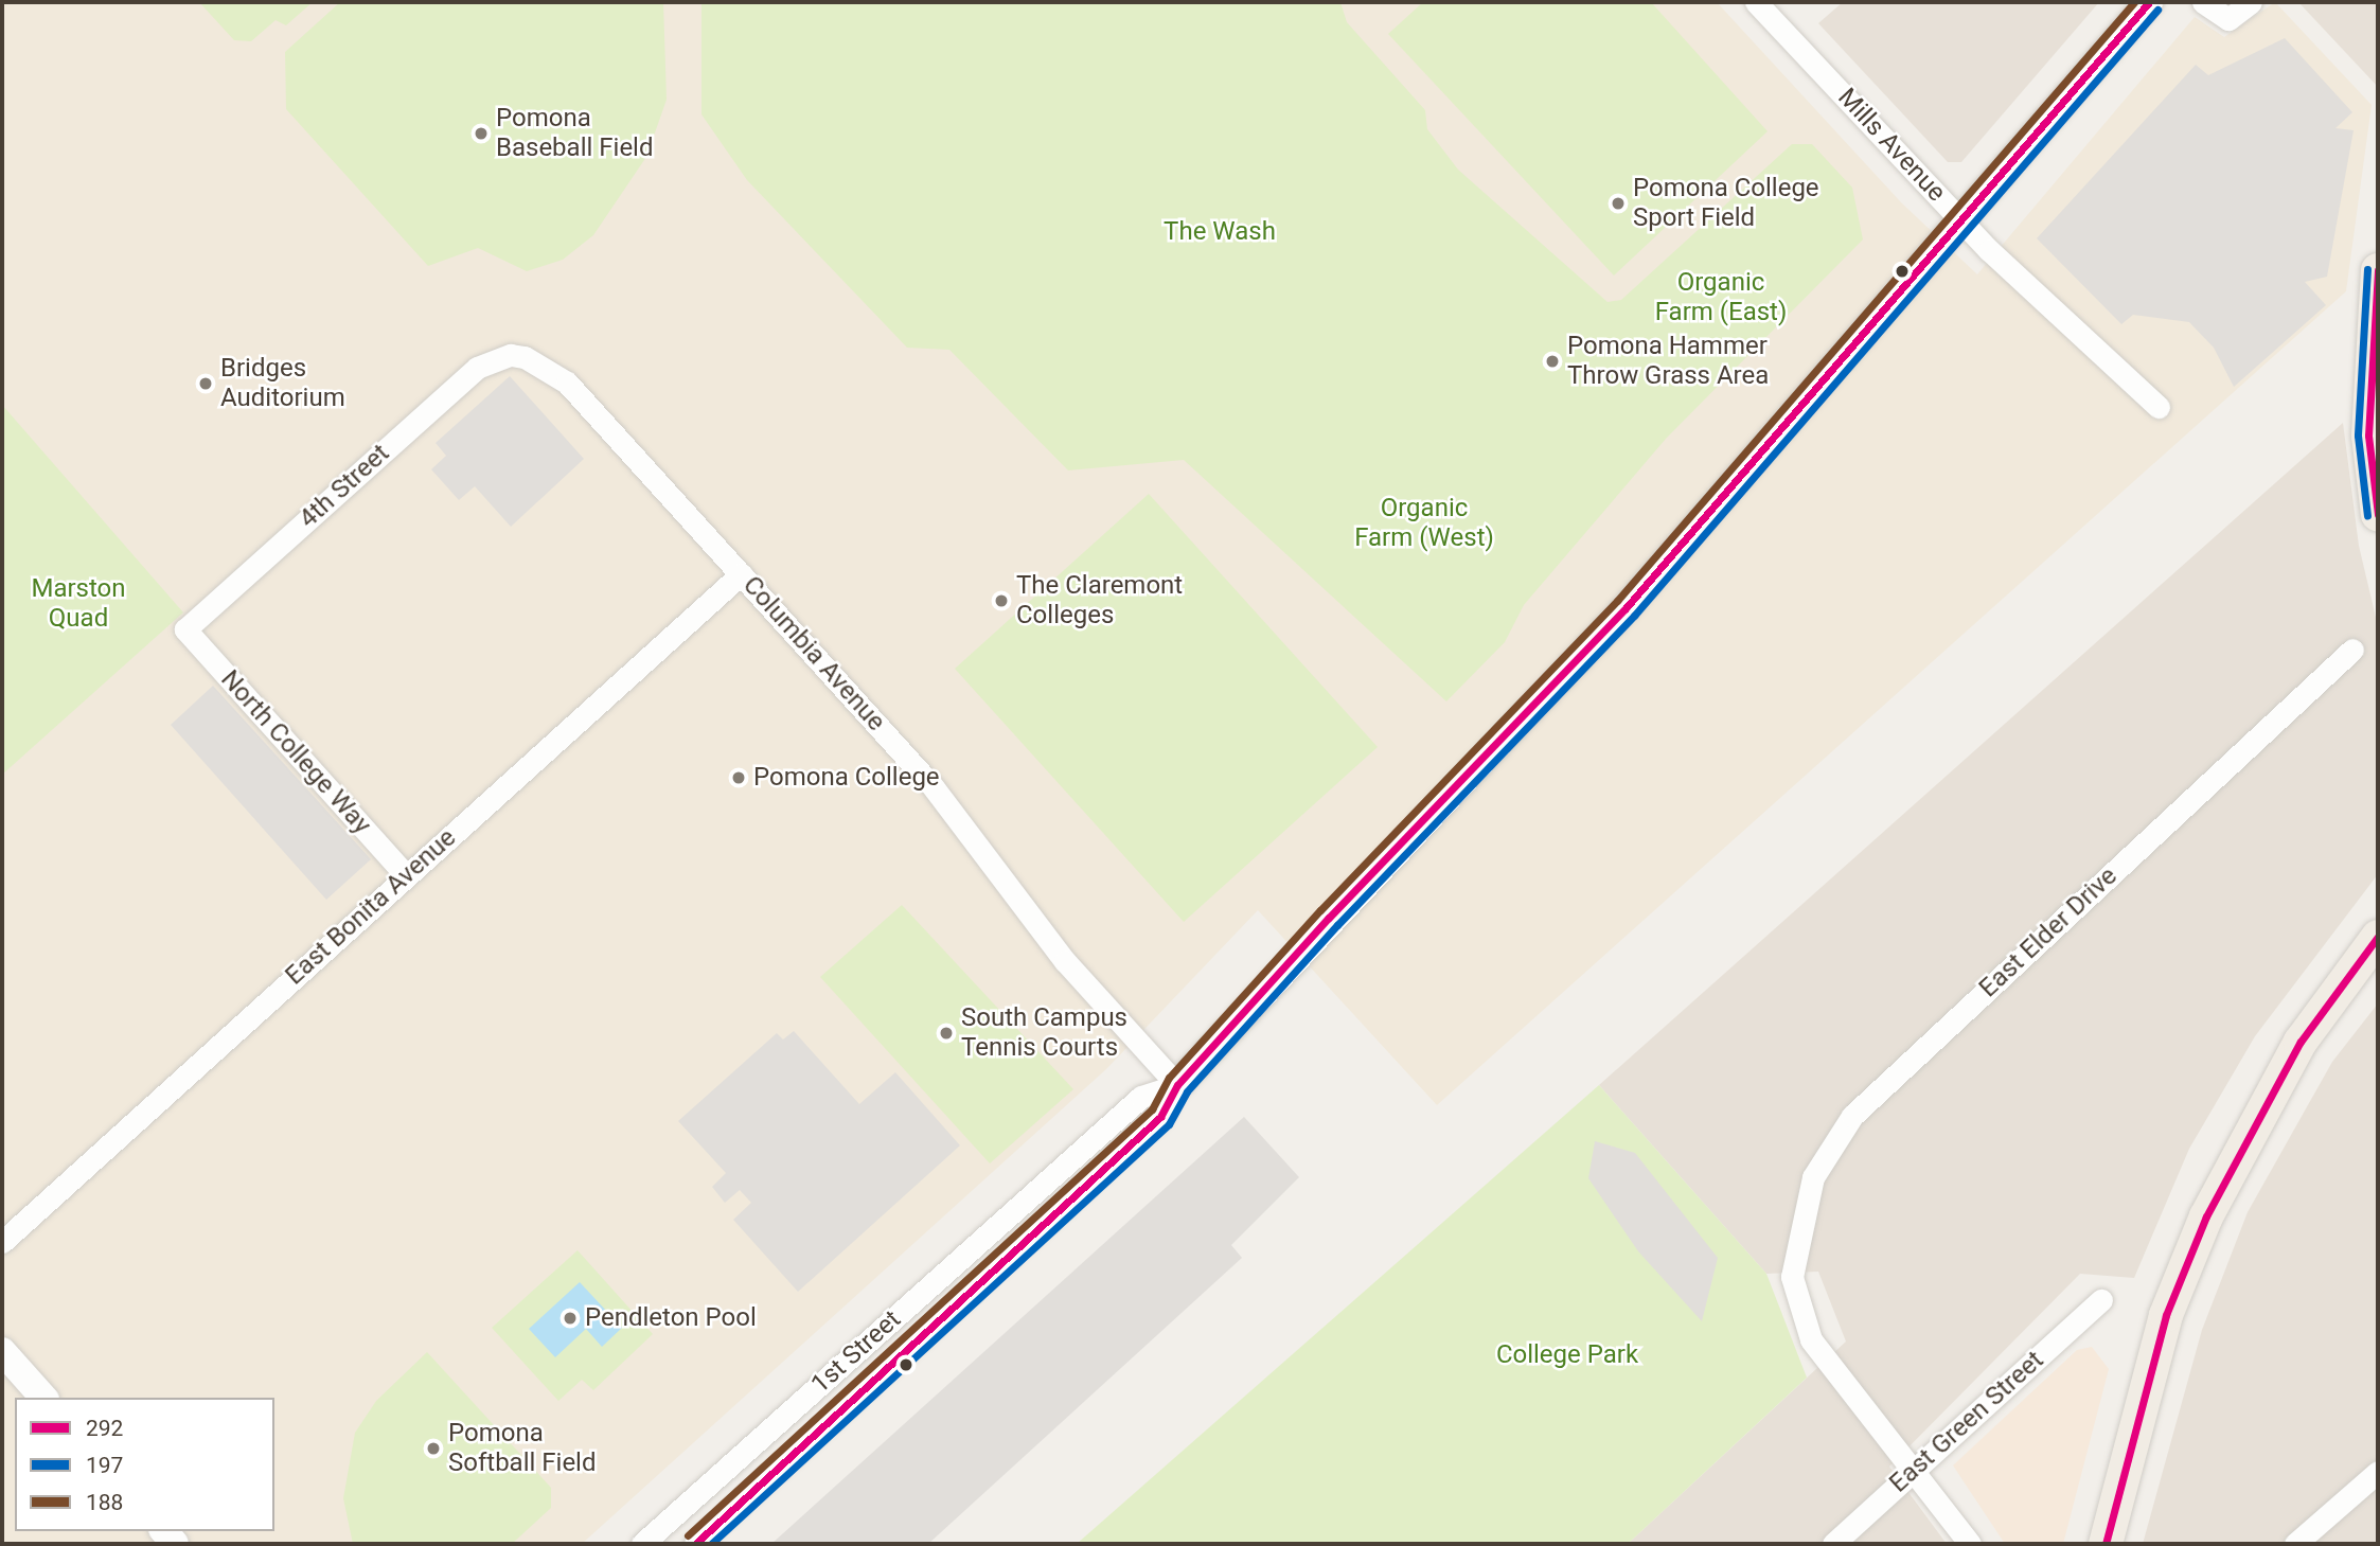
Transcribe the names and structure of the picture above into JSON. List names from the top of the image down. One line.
{"streets":{"street":["Mills Avenue","4th Street","Columbia Avenue","North College Way","East Bonita Avenue","East Elder Drive","1st Street","East Green Street"]},"crossings":[["Mills Avenue","1st Street"],["4th Street","Columbia Avenue"],["4th Street","North College Way"],["Columbia Avenue","East Bonita Avenue"],["Columbia Avenue","1st Street"],["North College Way","East Bonita Avenue"],["East Elder Drive","East Green Street"]],"parks":["The Wash","Organic Farm (East)","Organic Farm (West)","Marston Quad","College Park"],"places":["Pomona Baseball Field","Pomona College Sport Field","Pomona Hammer Throw Grass Area","Bridges Auditorium","The Claremont Colleges","Pomona College","South Campus Tennis Courts","Pendleton Pool","Pomona Softball Field"],"lines":["transit line 292","transit line 188","transit line 197"],"legend":["292","197","188"]}
